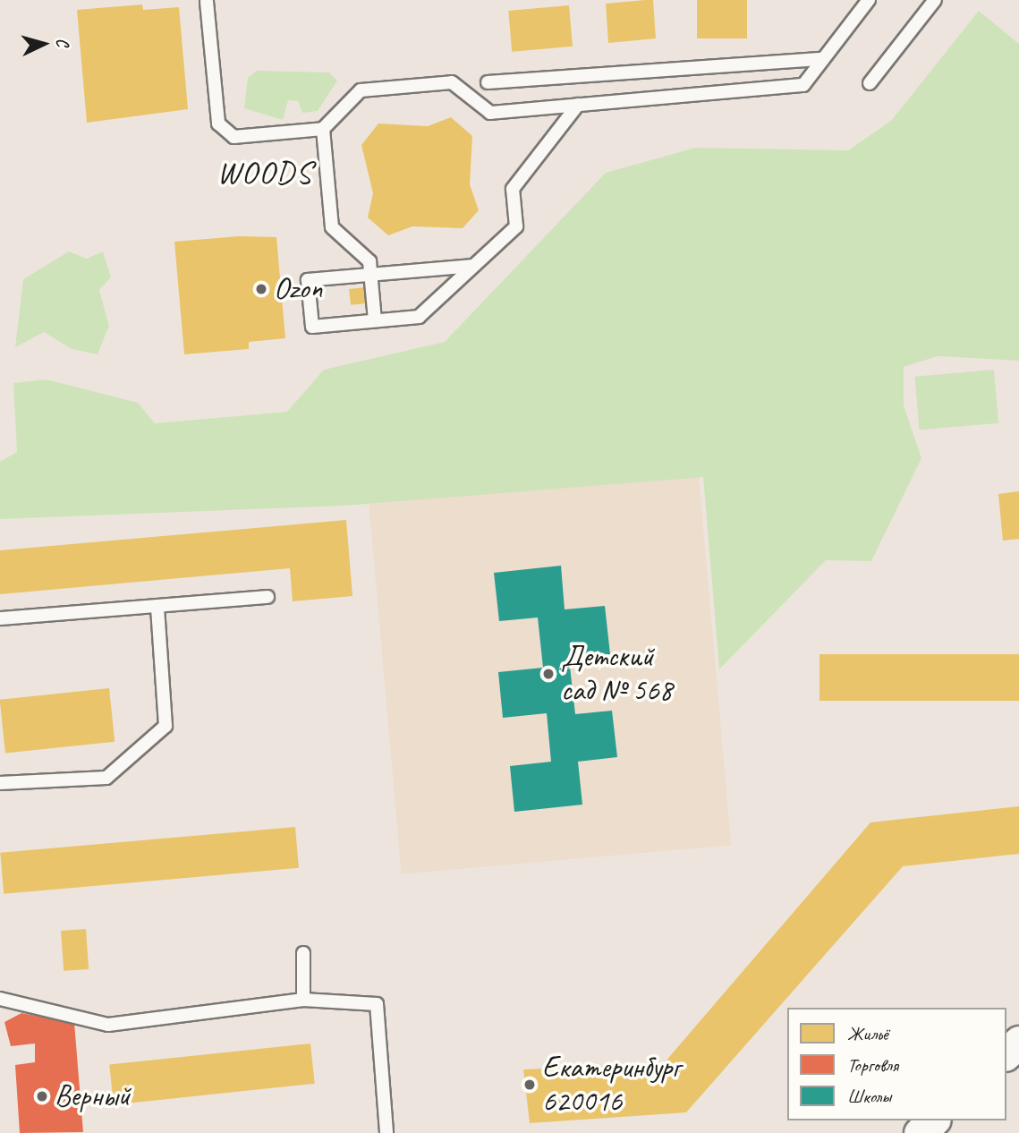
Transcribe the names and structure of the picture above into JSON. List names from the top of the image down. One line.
{"districts":["WOODS"],"places":["Ozon","Детский сад № 568","Екатеринбург 620016","Верный"],"legend":["Жильё","Торговля","Школы"],"north":"right"}
